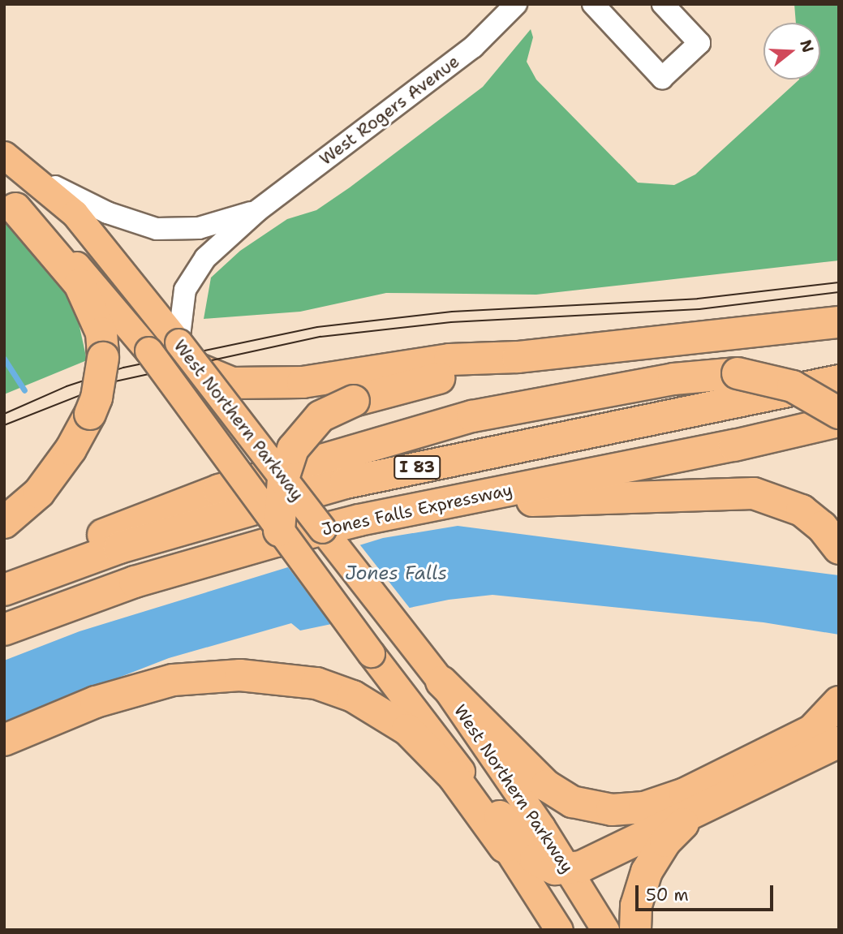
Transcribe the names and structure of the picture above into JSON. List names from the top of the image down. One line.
{"streets":{"highway":["I 83","Jones Falls Expressway"],"main road":["West Northern Parkway"],"street":["West Rogers Avenue"]},"crossings":[["West Rogers Avenue","West Northern Parkway"]],"water":["Jones Falls"],"scale_bar":"50 m","north":"right"}
